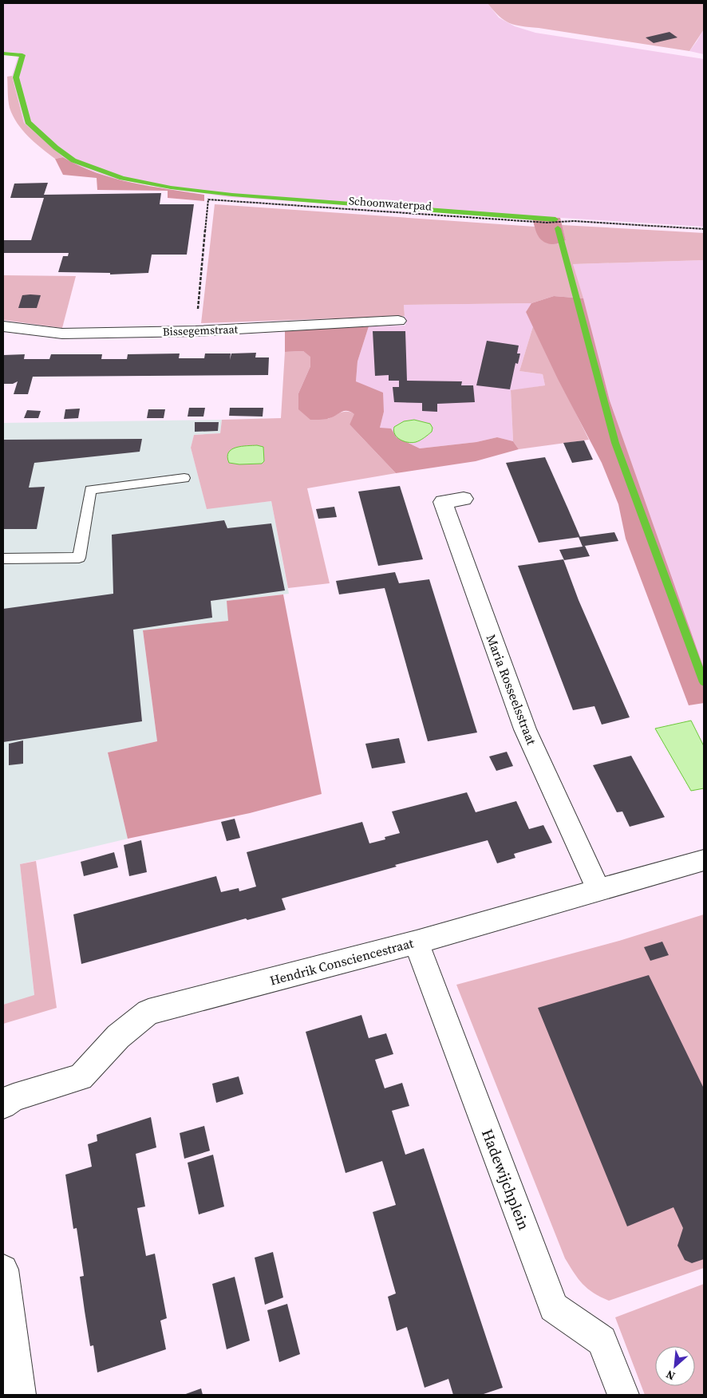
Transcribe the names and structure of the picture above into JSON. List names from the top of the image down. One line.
{"streets":{"street":["Bissegemstraat","Maria Rosseelsstraat","Hendrik Consciencestraat","Hadewijchplein"],"path":["Schoonwaterpad"]},"crossings":[["Schoonwaterpad","Bissegemstraat"],["Maria Rosseelsstraat","Hendrik Consciencestraat"],["Hendrik Consciencestraat","Hadewijchplein"]],"north":"bottom left"}
